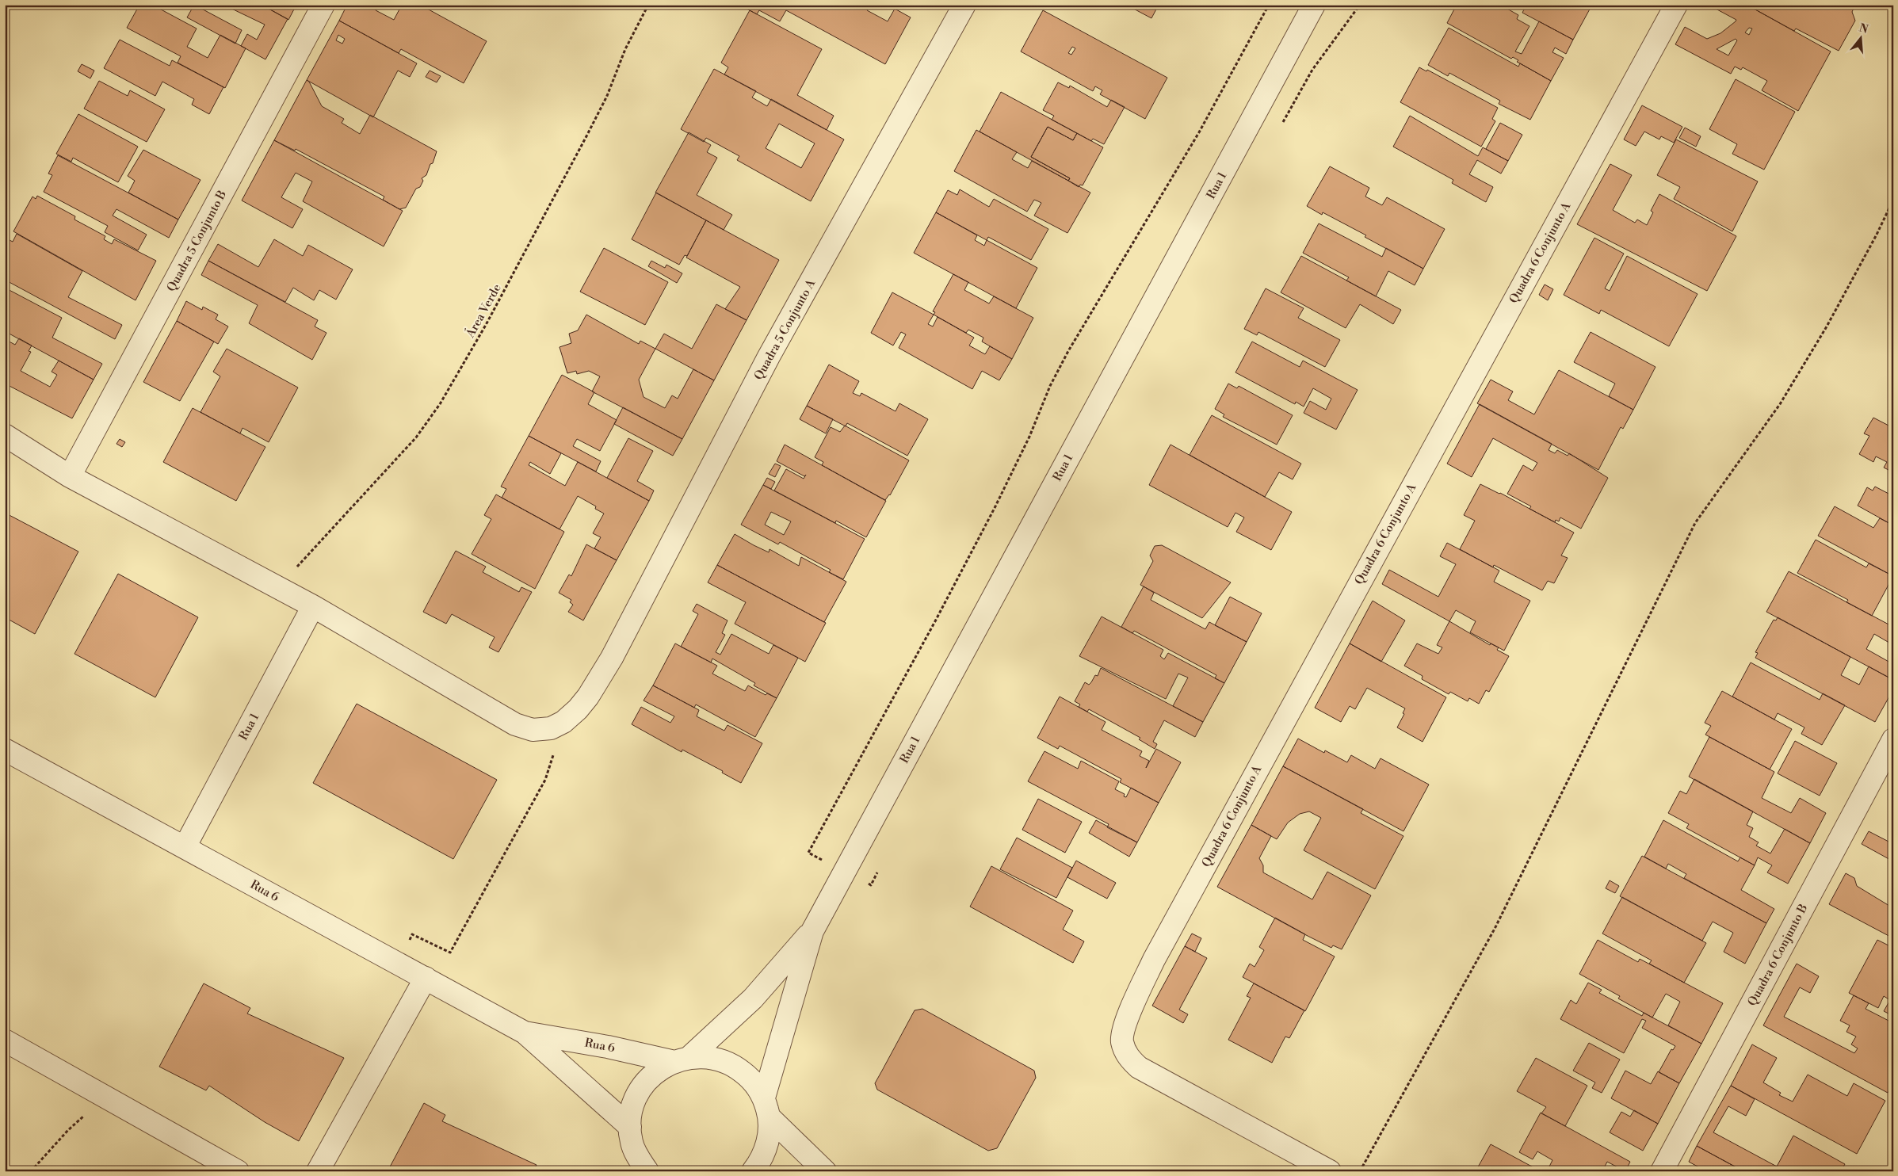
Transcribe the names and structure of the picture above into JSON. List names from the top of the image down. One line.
{"streets":{"street":["Rua 1","Quadra 5 Conjunto B","Quadra 6 Conjunto A","Quadra 5 Conjunto A","Rua 6","Quadra 6 Conjunto B"],"path":["Área Verde"]},"crossings":[["Rua 1","Rua 6"]],"north":"top"}
